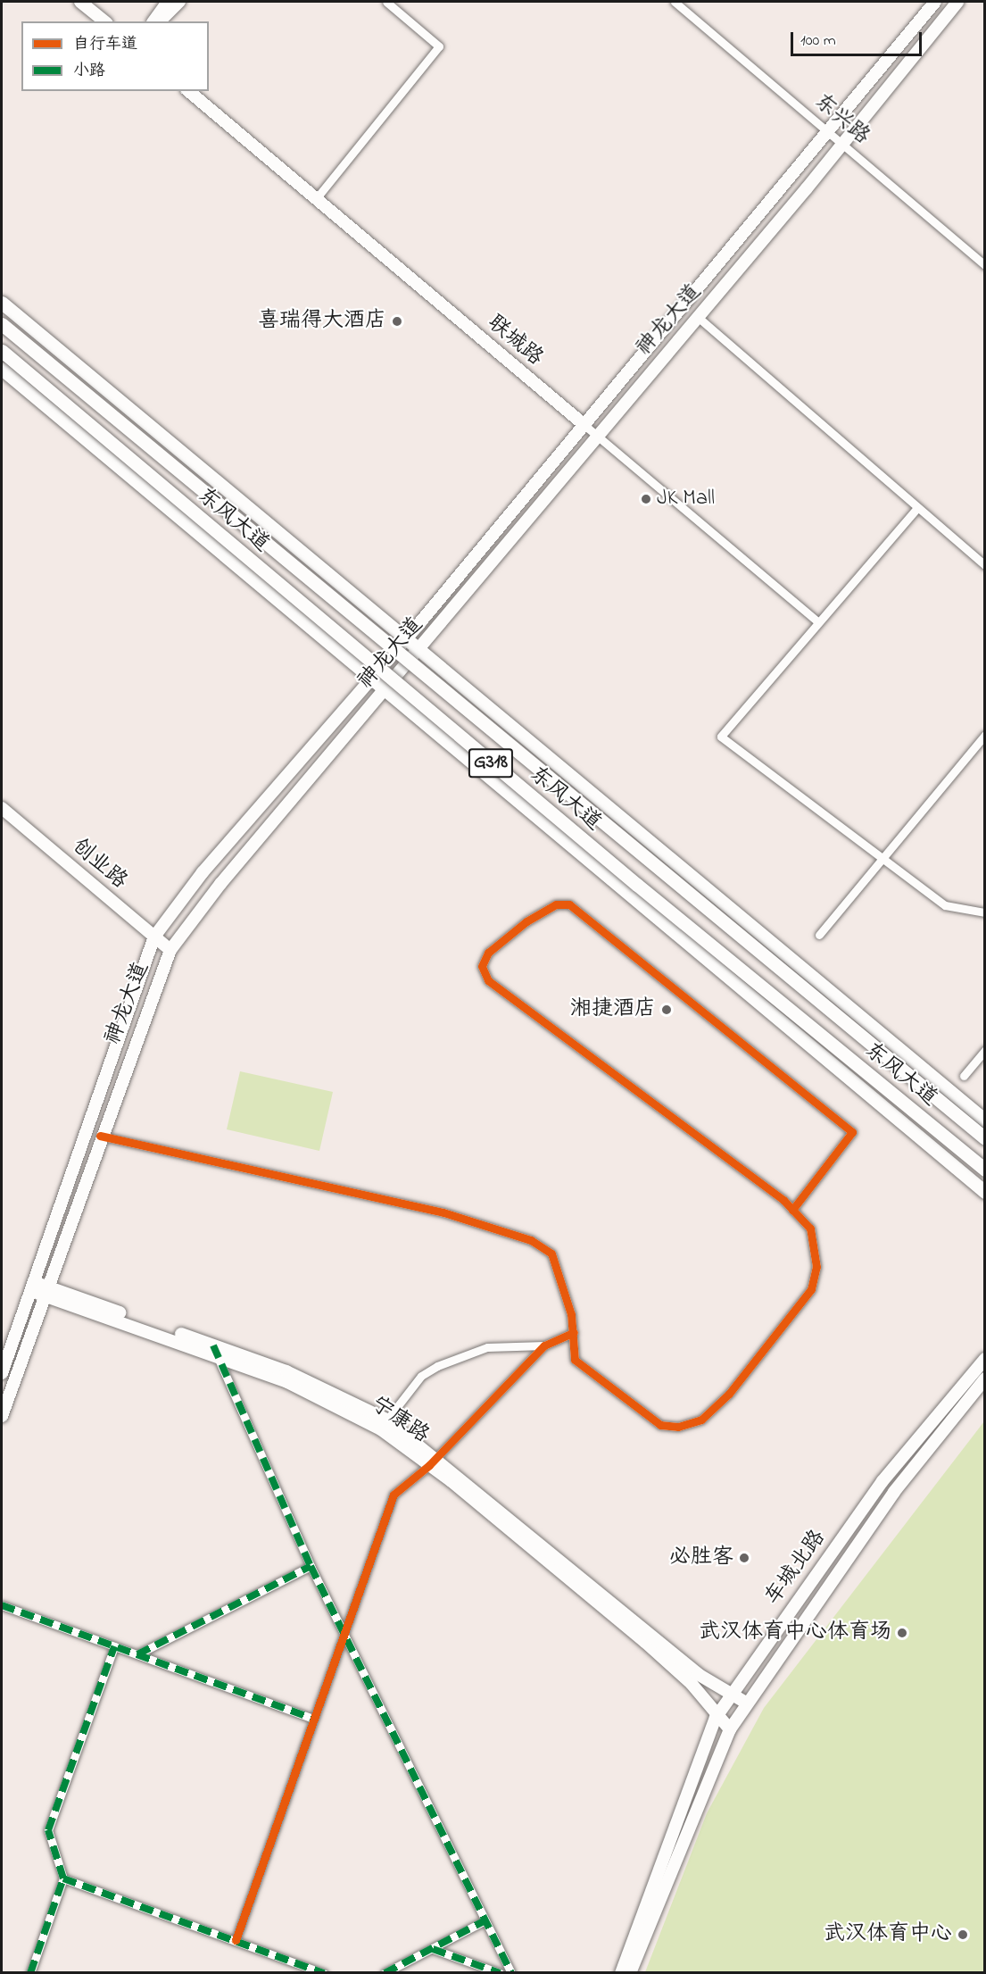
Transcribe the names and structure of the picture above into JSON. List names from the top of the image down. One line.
{"streets":{"main road":["神龙大道","联城路","东风大道","G318","创业路","宁康路","车城北路"],"street":["东兴路"]},"crossings":[["东兴路","神龙大道"],["神龙大道","联城路"],["神龙大道","创业路"],["神龙大道","宁康路"],["宁康路","车城北路"]],"places":["喜瑞得大酒店","JK Mall","湘捷酒店","必胜客","武汉体育中心体育场","武汉体育中心"],"legend":["自行车道","小路"],"scale_bar":"100 m"}
